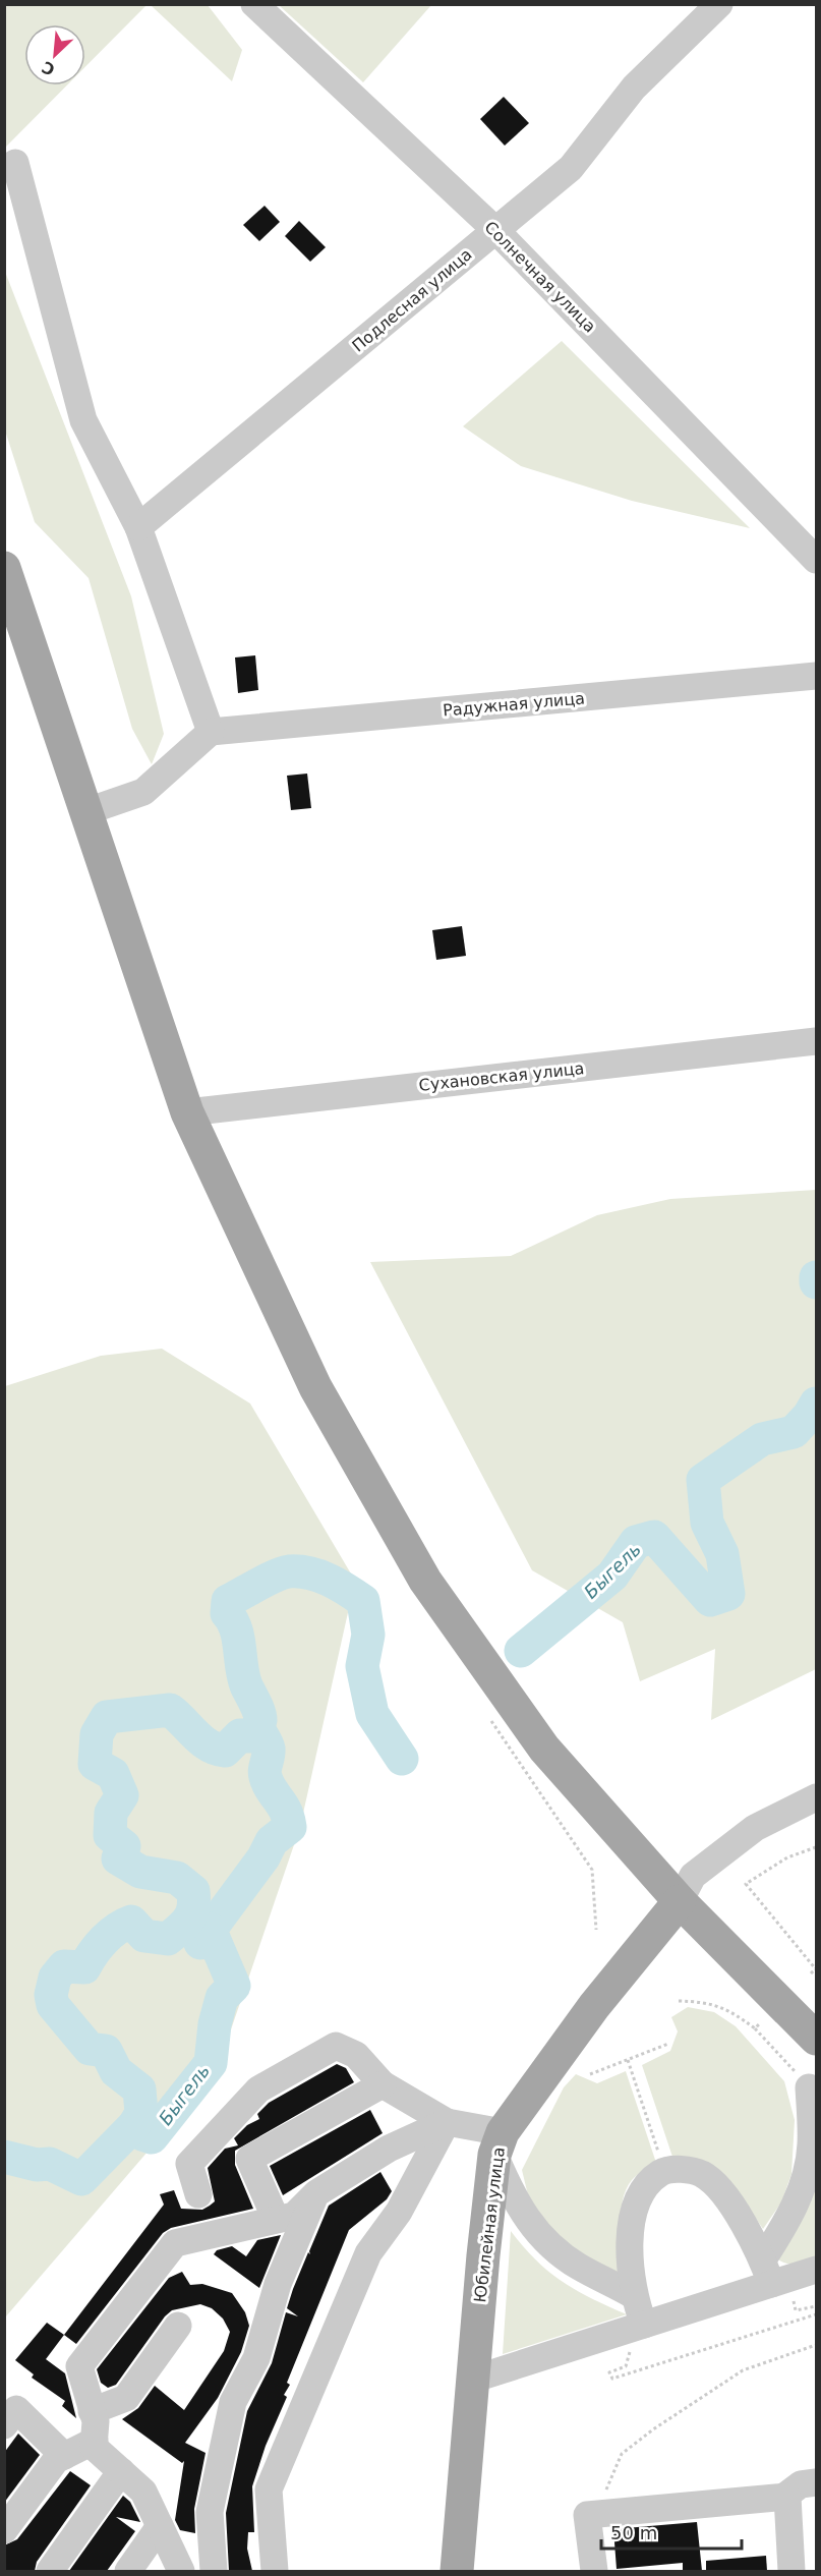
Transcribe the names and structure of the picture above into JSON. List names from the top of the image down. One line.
{"streets":{"main road":["Юбилейная улица"],"street":["Солнечная улица","Подлесная улица","Радужная улица","Сухановская улица"]},"crossings":[["Солнечная улица","Подлесная улица"]],"water":["Быгель"],"scale_bar":"50 m","north":"bottom left"}
